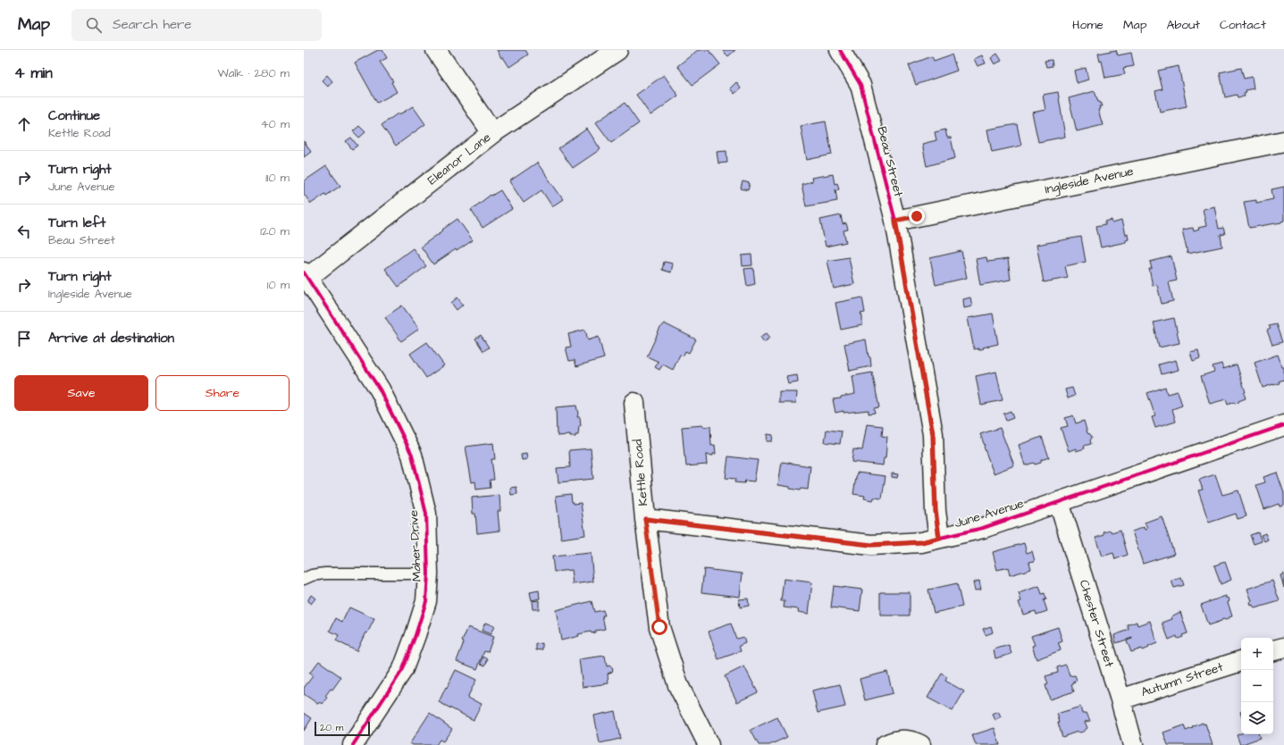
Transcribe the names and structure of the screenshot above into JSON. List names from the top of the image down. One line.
{"streets":{"street":["Eleanor Lane","Beau Street","Ingleside Avenue","Kettle Road","June Avenue","Maher Drive","Chester Street","Autumn Street"]},"crossings":[["Eleanor Lane","Maher Drive"],["Beau Street","Ingleside Avenue"],["Beau Street","June Avenue"],["Kettle Road","June Avenue"],["June Avenue","Chester Street"],["Chester Street","Autumn Street"]],"scale_bar":"20 m","page":{"header":"Map","search":"Search here","nav":["Home","Map","About","Contact"],"heading":["4 min","Walk · 280 m"],"list":[["Continue","Kettle Road","40 m"],["Turn right","June Avenue","110 m"],["Turn left","Beau Street","120 m"],["Turn right","Ingleside Avenue","10 m"],"Arrive at destination"],"buttons":["Save","Share"],"map_buttons":["+","−"],"scale":"20 m"}}
